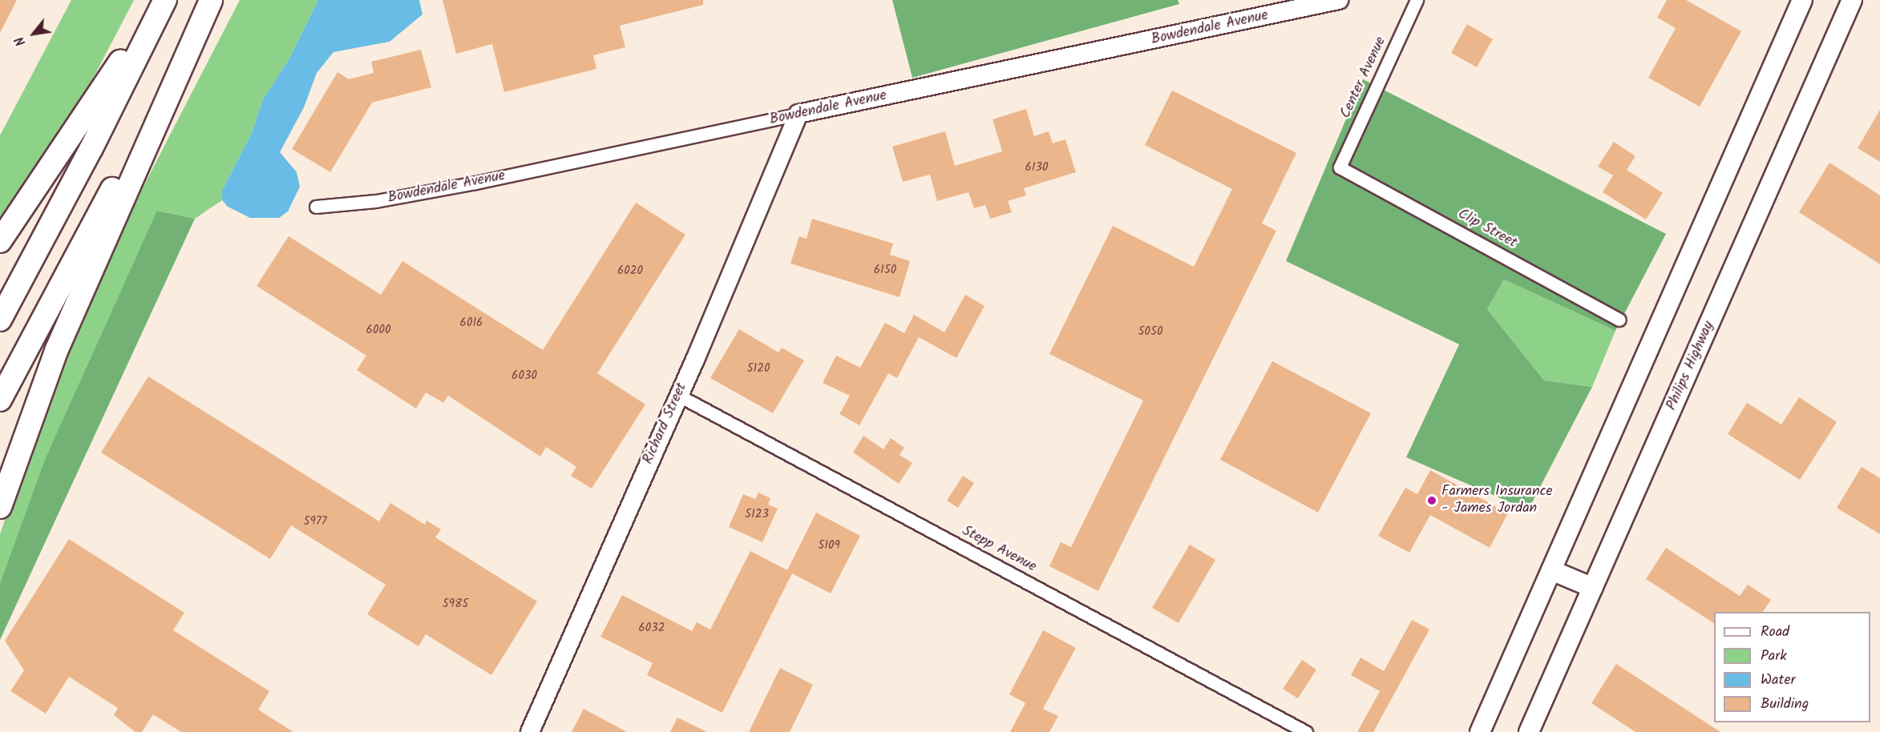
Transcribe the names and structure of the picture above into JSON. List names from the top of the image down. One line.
{"streets":{"main road":["Philips Highway"],"street":["Bowdendale Avenue","Center Avenue","Clip Street","Richard Street","Stepp Avenue"]},"crossings":[["Bowdendale Avenue","Richard Street"],["Center Avenue","Clip Street"],["Richard Street","Stepp Avenue"]],"places":["Farmers Insurance - James Jordan"],"house_numbers":["6130","6150","6020","6016","6000","5050","5120","6030","5123","5977","5109","5985","6032"],"legend":["Road","Park","Water","Building"],"north":"bottom left"}
